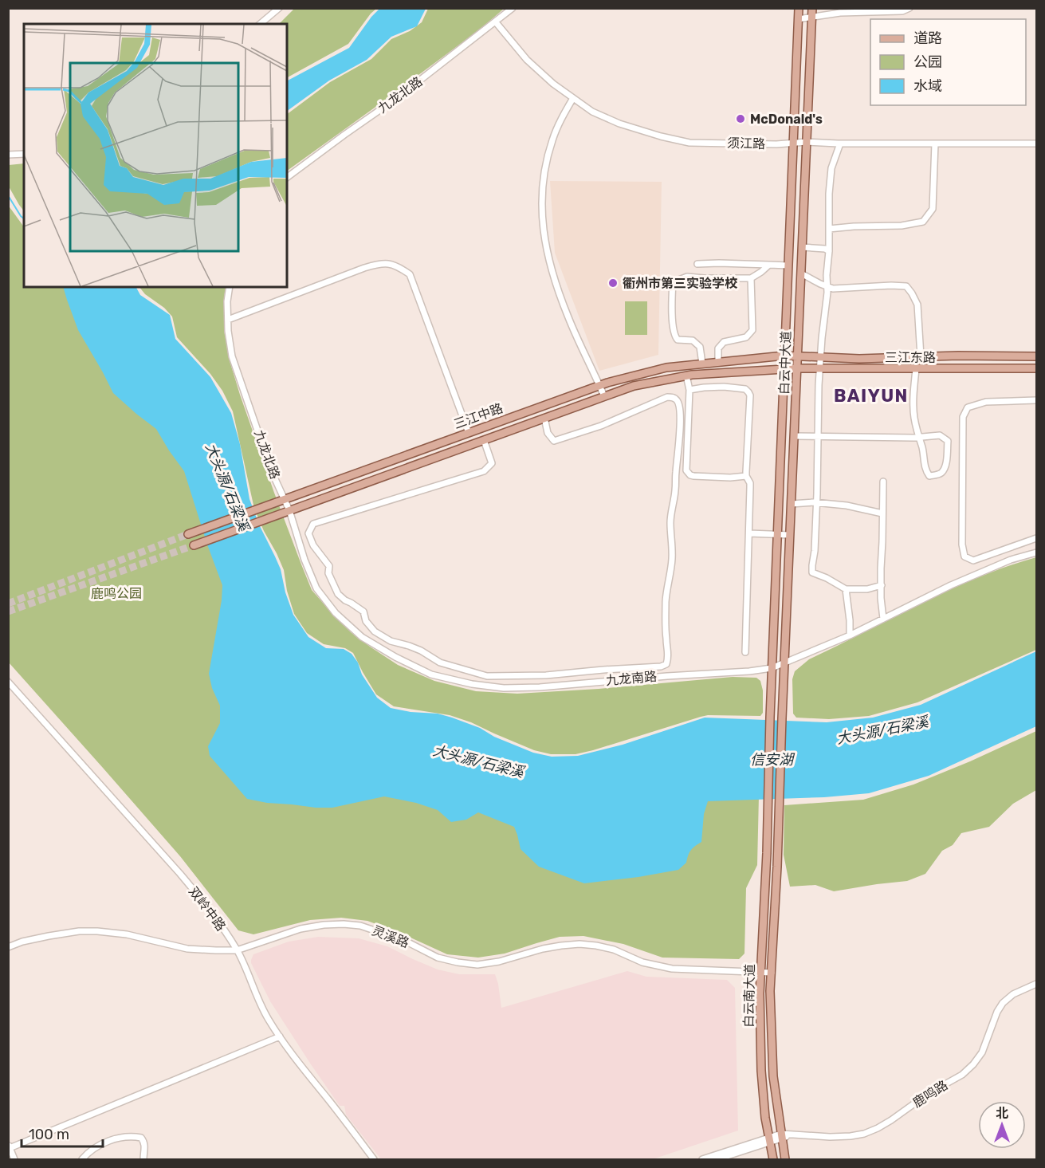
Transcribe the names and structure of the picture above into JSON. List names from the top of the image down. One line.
{"streets":{"main road":["三江东路","白云中大道","三江中路","白云南大道"],"street":["九龙北路","须江路","九龙南路","双岭中路","灵溪路","鹿鸣路"]},"crossings":[["九龙北路","须江路"],["九龙北路","三江中路"],["九龙北路","九龙南路"],["须江路","白云中大道"],["三江东路","白云中大道"],["三江东路","三江中路"],["白云中大道","三江中路"],["白云中大道","九龙南路"],["白云中大道","白云南大道"],["三江中路","九龙南路"],["双岭中路","灵溪路"],["灵溪路","白云南大道"],["白云南大道","鹿鸣路"]],"districts":["BAIYUN"],"water":["大头源/石梁溪","信安湖"],"parks":["鹿鸣公园"],"places":["McDonald's","衢州市第三实验学校"],"legend":["道路","公园","水域"],"scale_bar":"100 m","north":"top"}
